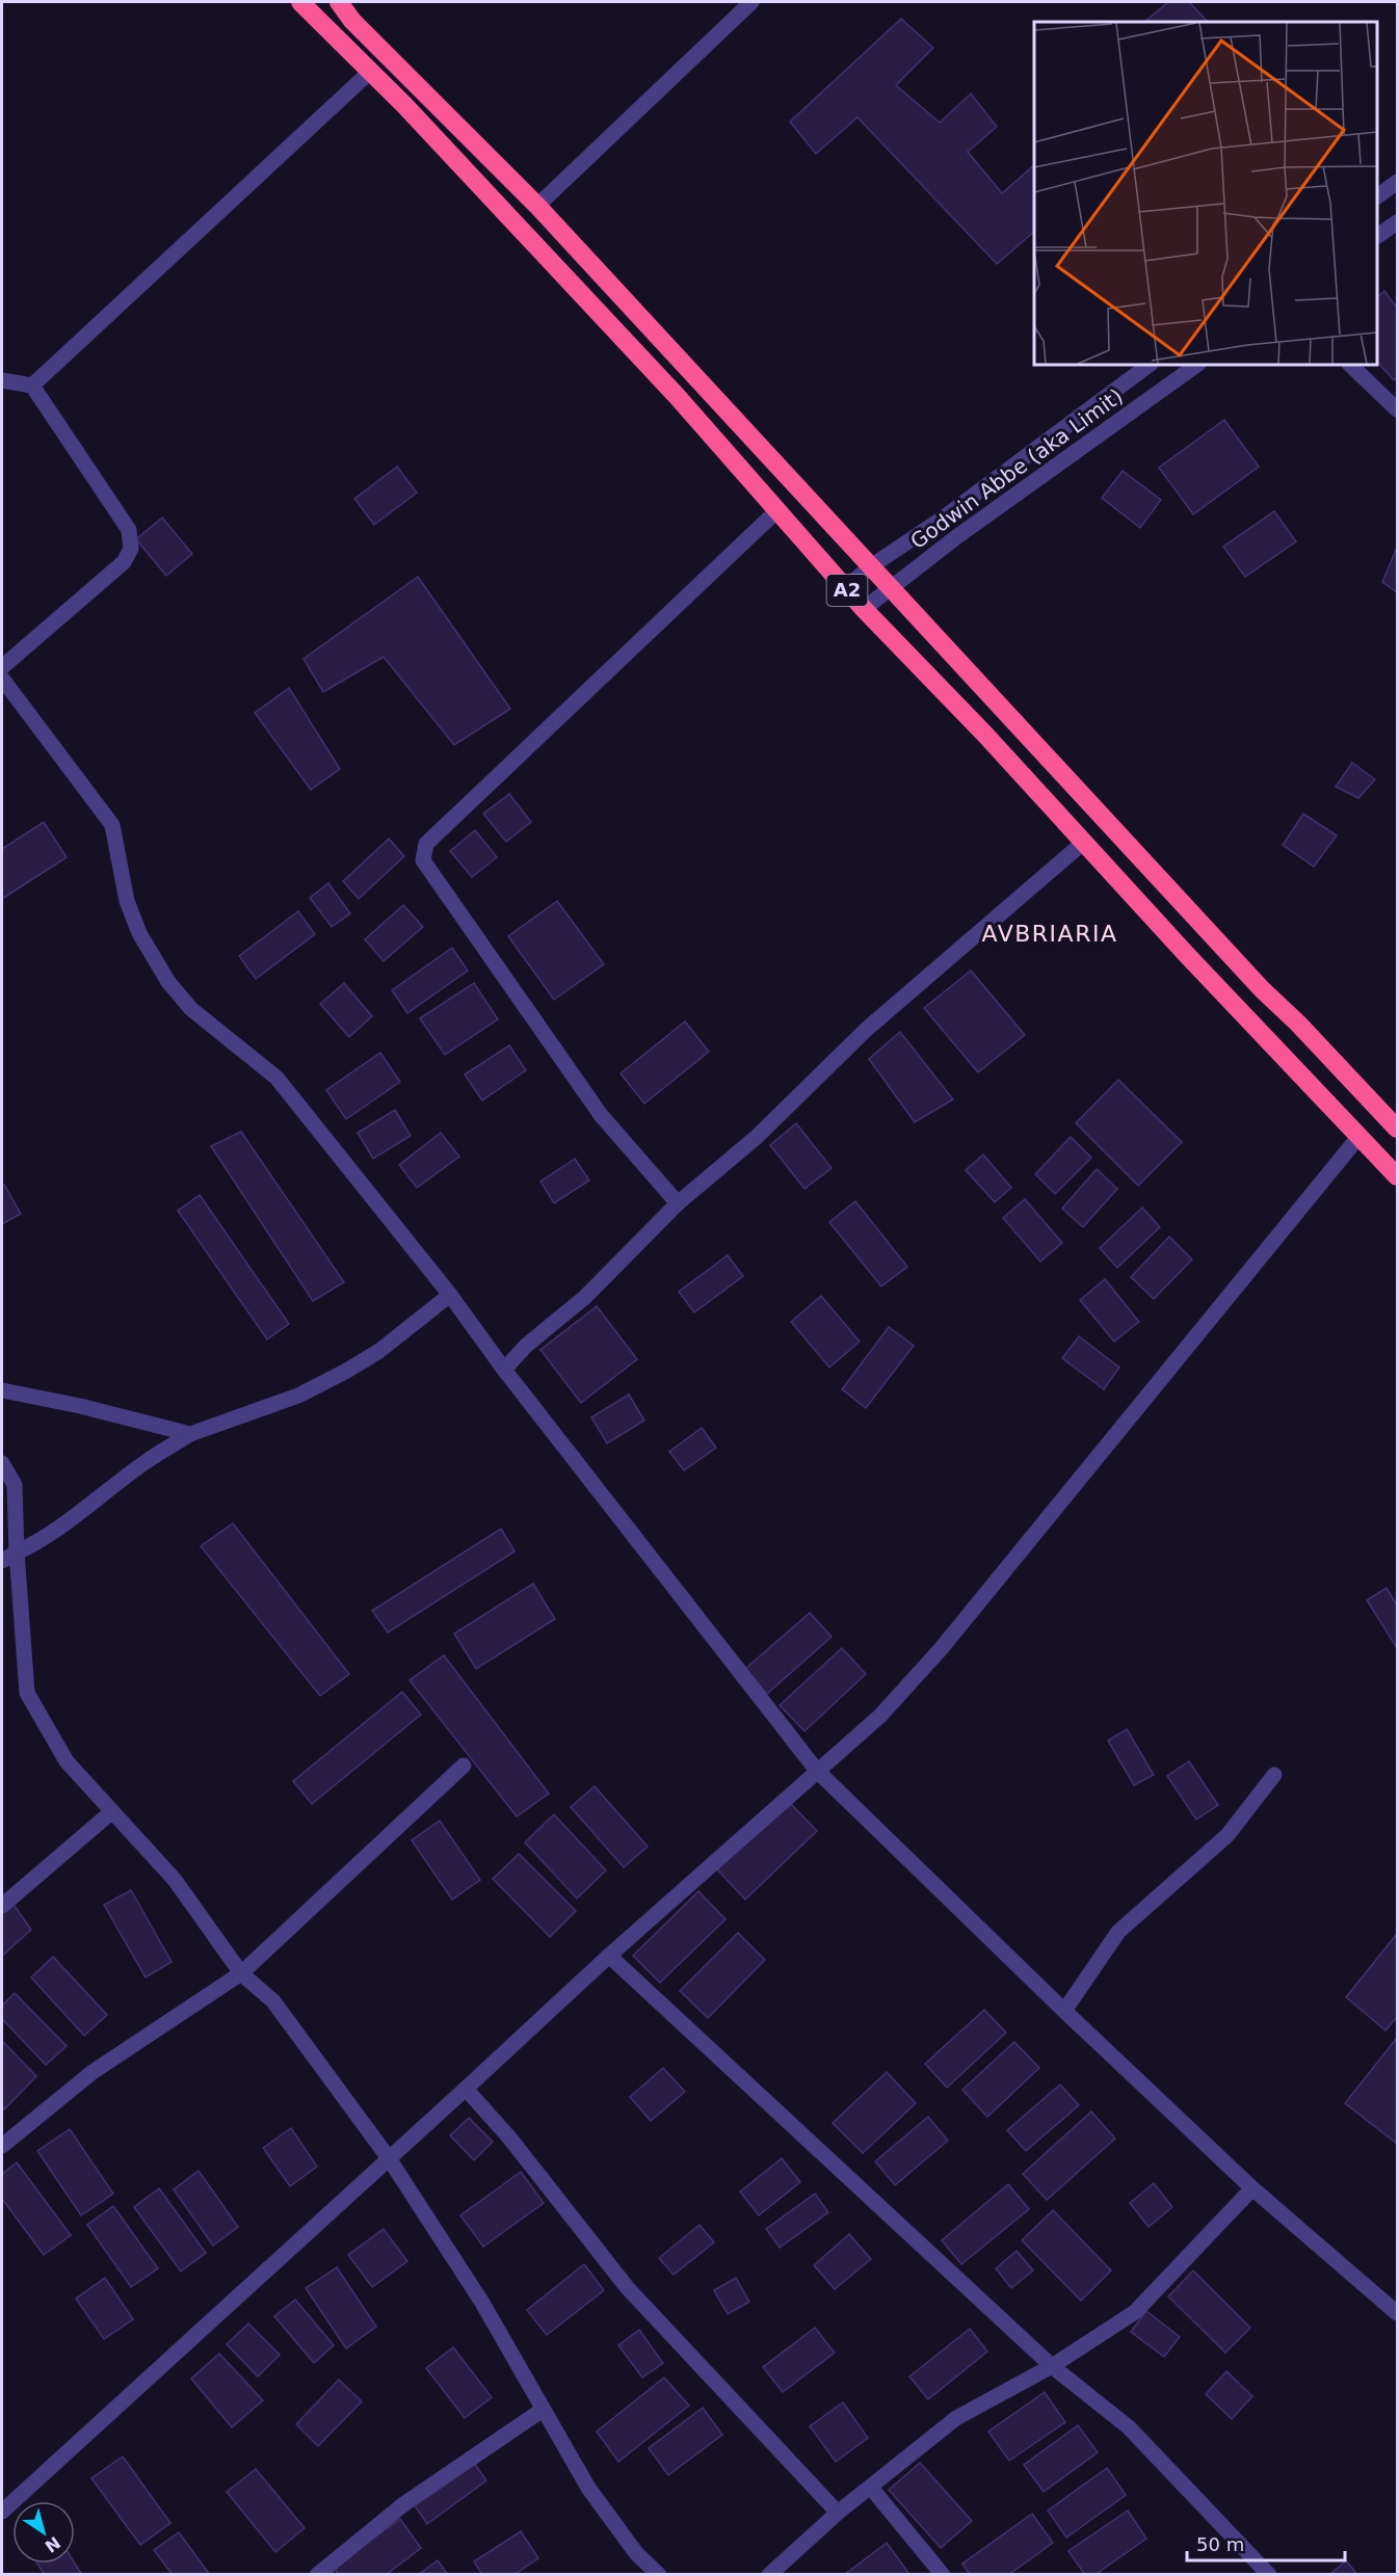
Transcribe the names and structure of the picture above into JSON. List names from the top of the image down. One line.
{"streets":{"highway":["A2"],"street":["Godwin Abbe (aka Limit)"]},"crossings":[["Godwin Abbe (aka Limit)","A2"]],"districts":["AVBRIARIA"],"scale_bar":"50 m","north":"bottom right"}
